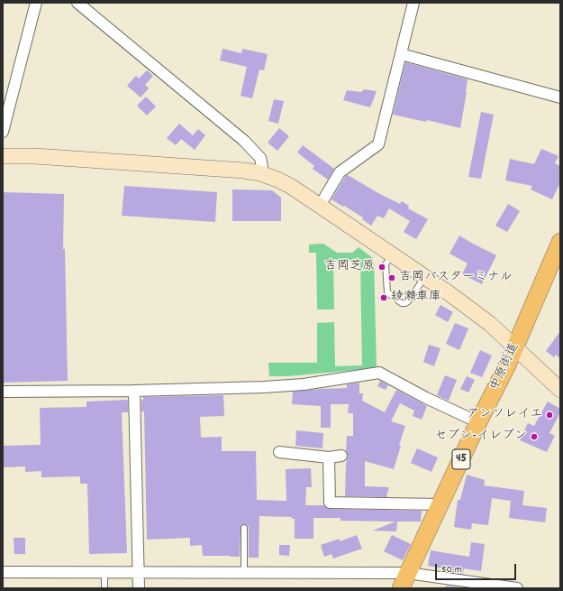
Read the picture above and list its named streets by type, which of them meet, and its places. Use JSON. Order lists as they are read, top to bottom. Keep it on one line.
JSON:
{"streets":{"main road":["中原街道","45"]},"places":["吉岡芝原","吉岡バスターミナル","綾瀬車庫","アンソレイエ","セブン-イレブン"],"scale_bar":"50 m"}
